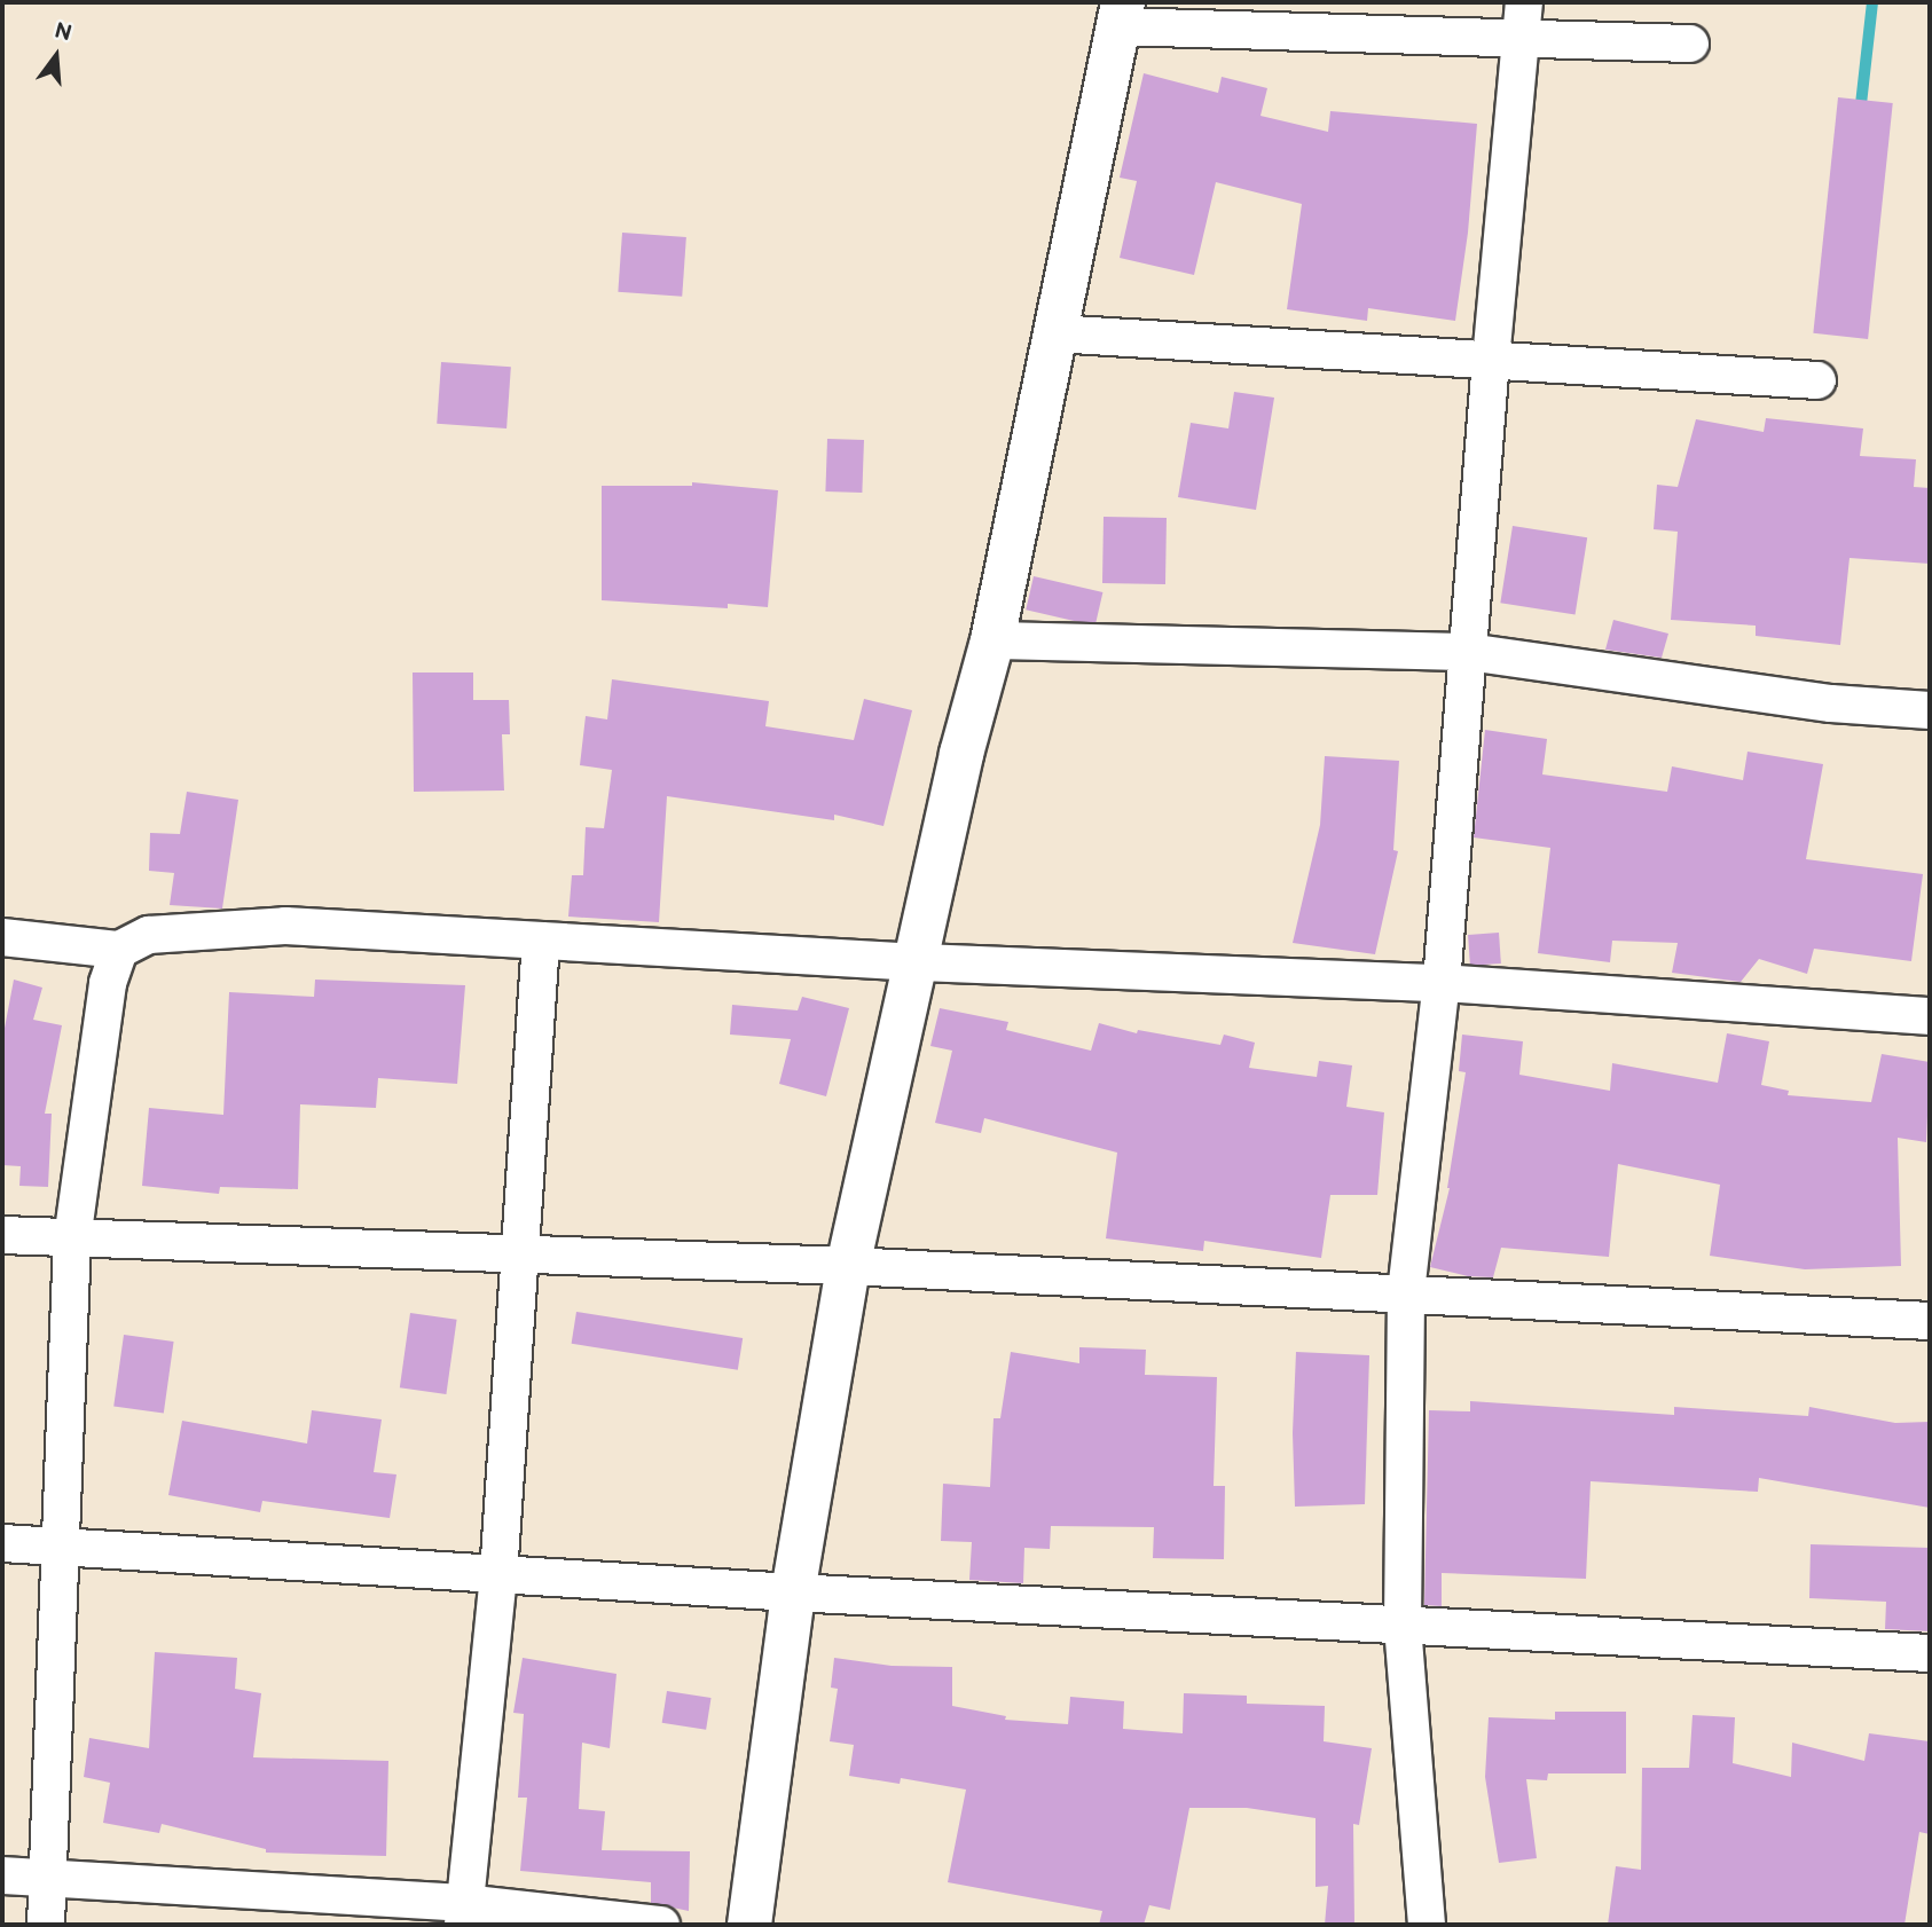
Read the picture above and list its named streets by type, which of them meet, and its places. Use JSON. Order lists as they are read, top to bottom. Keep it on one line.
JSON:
{"north":"top"}
